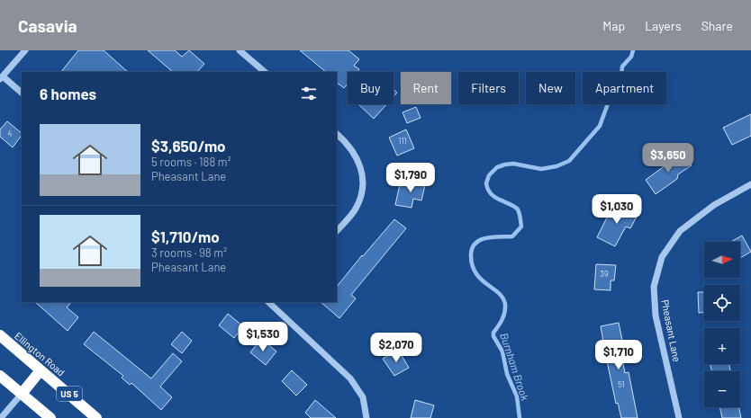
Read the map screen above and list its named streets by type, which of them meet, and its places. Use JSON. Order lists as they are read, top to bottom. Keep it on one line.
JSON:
{"streets":{"highway":["Ellington Road","US 5"],"street":["Pheasant Lane"]},"water":["Burnham Brook"],"house_numbers":["4","111","39","51"],"north":"right","page":{"header":"Casavia","nav":["Map","Layers","Share"],"chip":["Buy","Rent","Filters","New","Apartment"],"heading":"6 homes","list":[{"name":"$3,650/mo","note":"5 rooms · 188 m² · Pheasant Lane"},{"name":"$1,710/mo","note":"3 rooms · 98 m² · Pheasant Lane"}],"price":["$3,650","$1,790","$1,030","$1,530","$2,070","$1,710"],"map_buttons":["+","−"]}}
